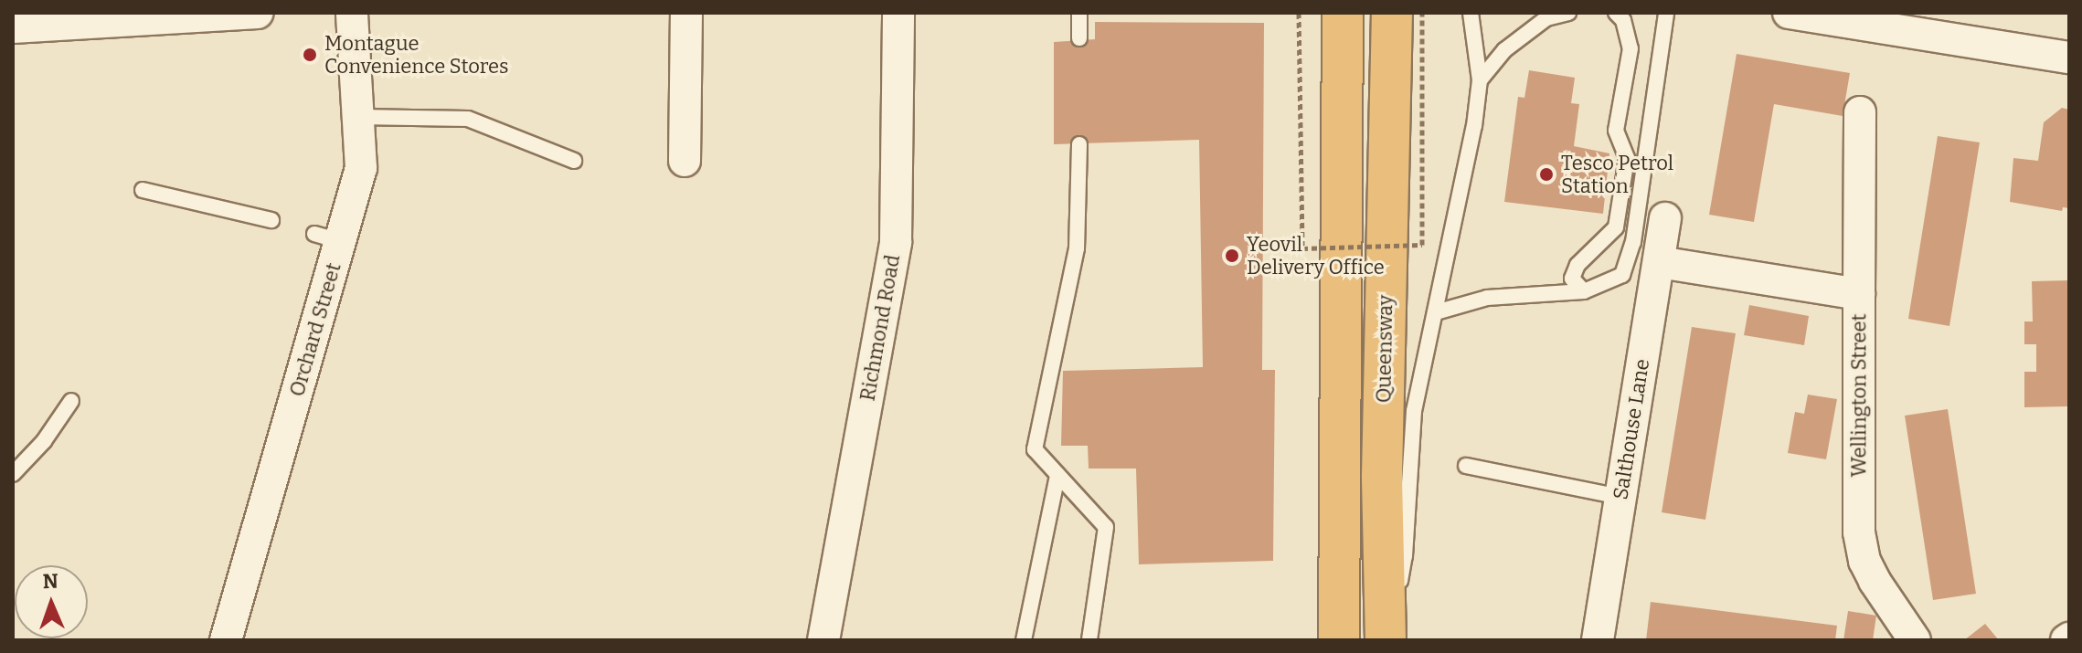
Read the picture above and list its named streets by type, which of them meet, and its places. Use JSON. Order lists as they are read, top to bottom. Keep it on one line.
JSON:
{"streets":{"highway":["Queensway"],"street":["Richmond Road","Orchard Street","Wellington Street","Salthouse Lane"]},"crossings":[["Wellington Street","Salthouse Lane"]],"places":["Montague Convenience Stores","Tesco Petrol Station","Yeovil Delivery Office"],"north":"top"}
